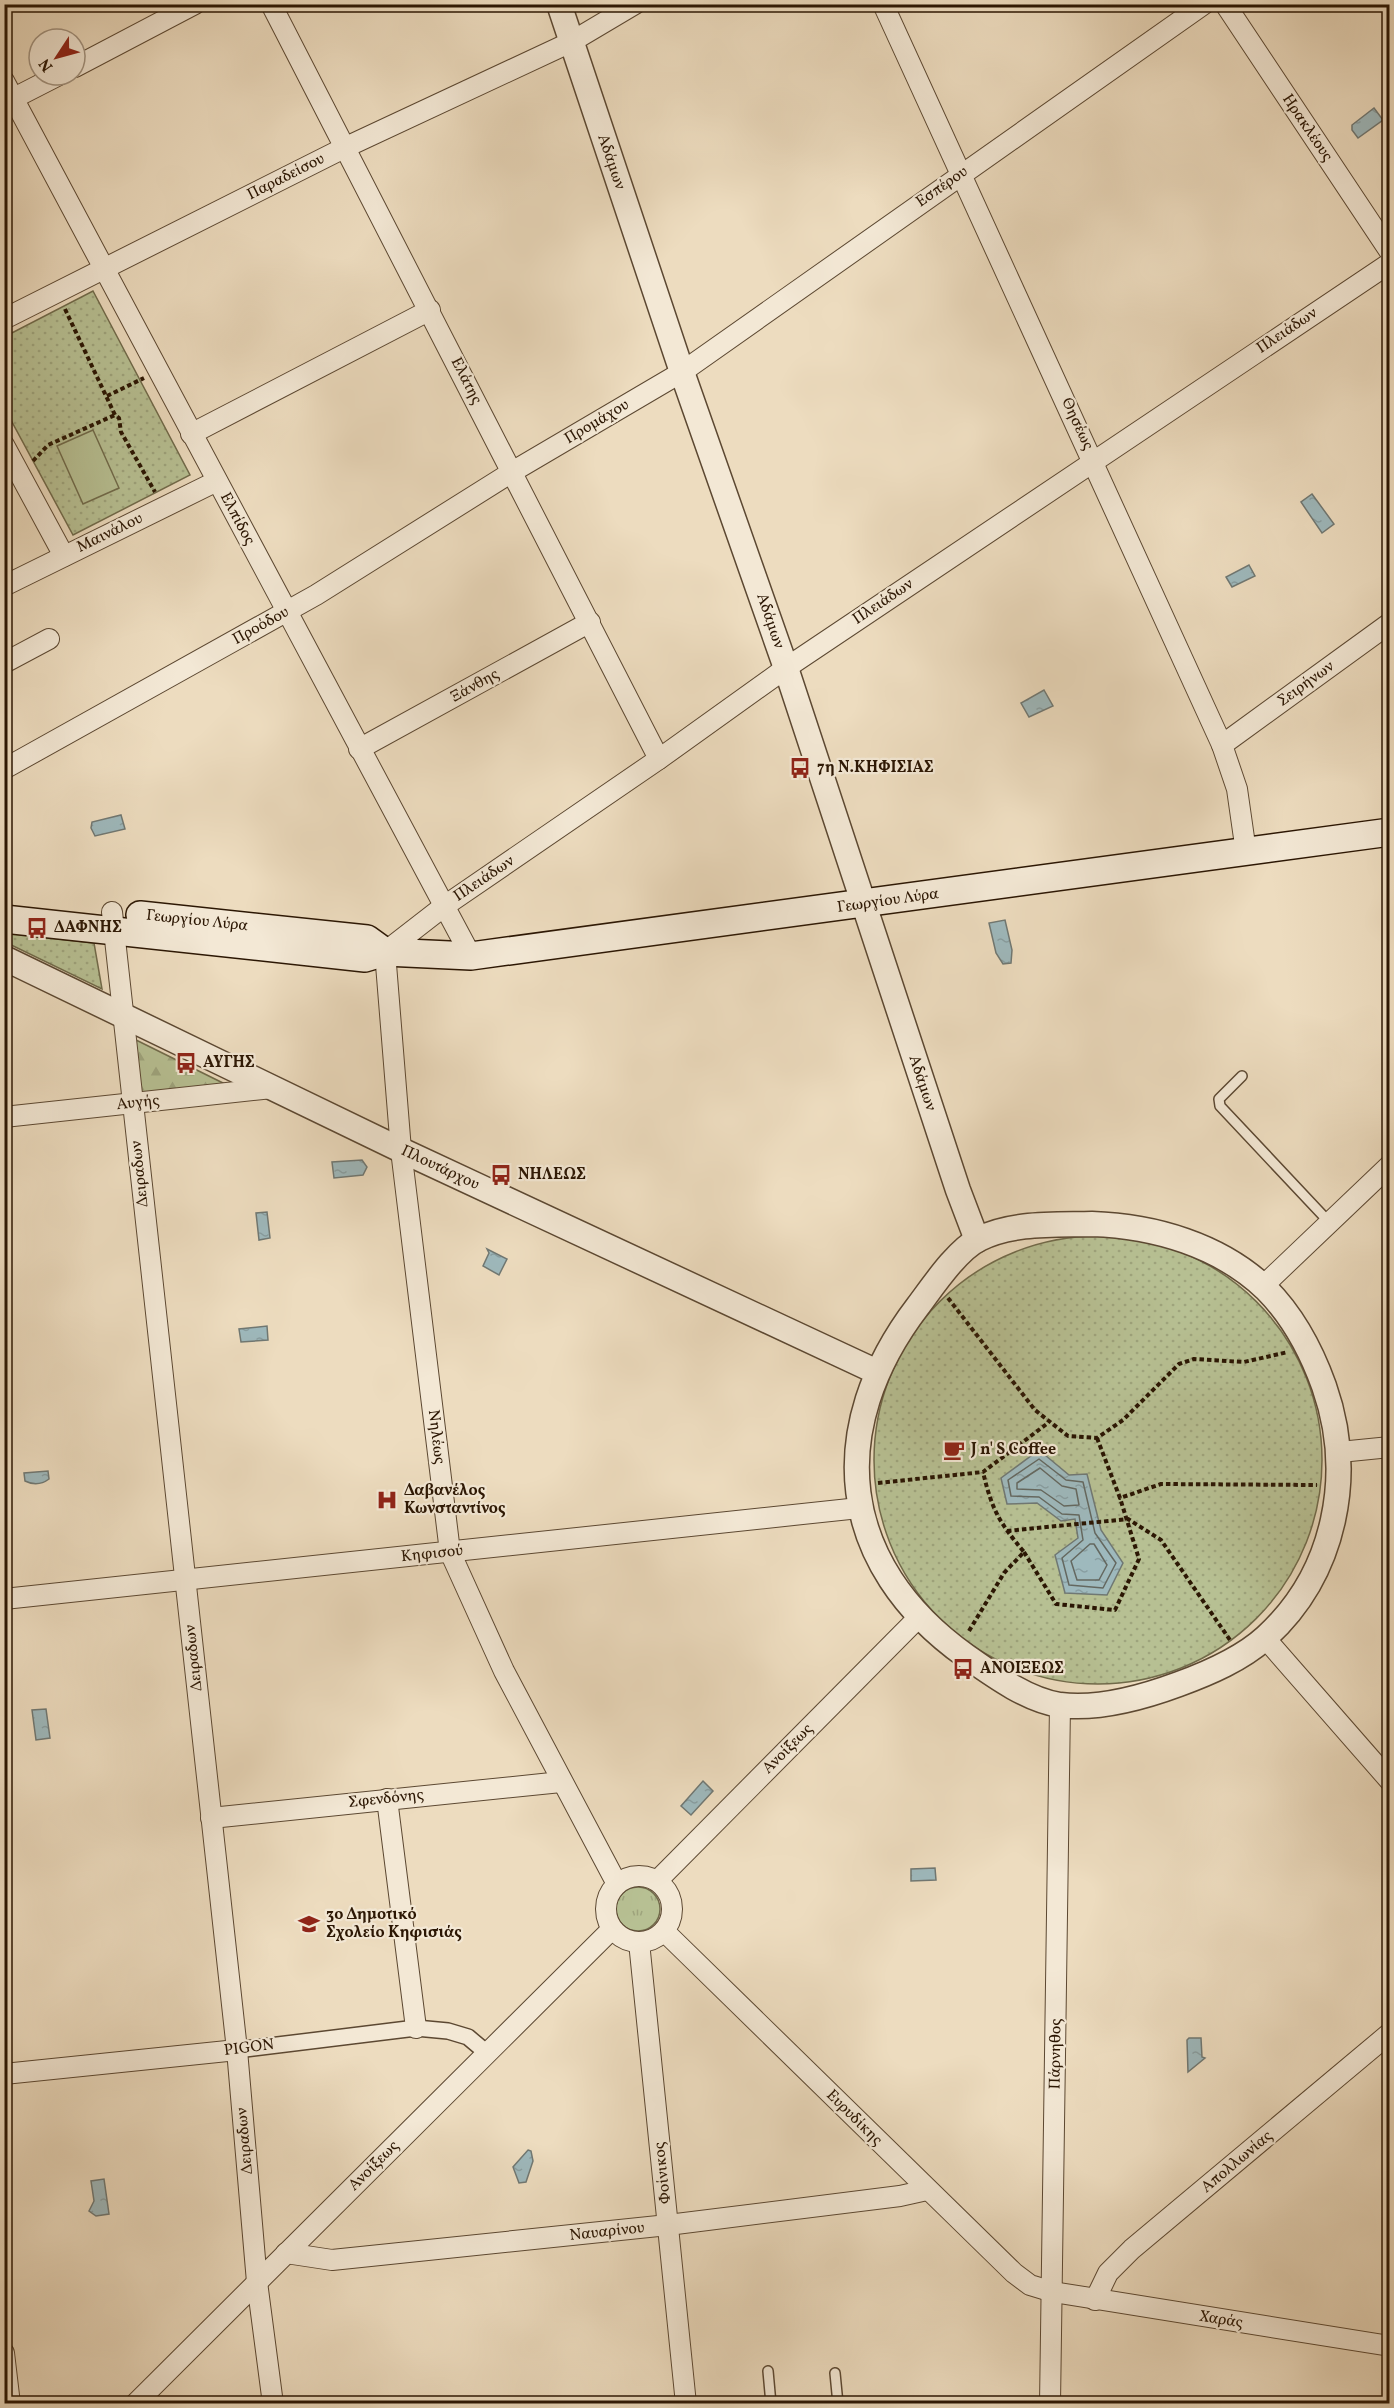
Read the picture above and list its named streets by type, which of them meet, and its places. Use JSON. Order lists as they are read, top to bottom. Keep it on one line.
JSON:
{"streets":{"main road":["Γεωργίου Λύρα"],"street":["Ηρακλέους","Αδάμων","Παραδείσου","Εσπέρου","Πλειάδων","Ελάτης","Προμάχου","Θησέως","Ελπίδος","Μαινάλου","Προόδου","Σειρήνων","Ξάνθης","Αυγής","Πλουτάρχου","Δειραδων","Νηλέως","Κηφισού","Ανοίξεως","Σφενδόνης","PIGON","Πάρνηθος","Ευρυδίκης","Απολλωνίας","Φοίνικος","Ναυαρίνου","Χαράς"]},"crossings":[["Αδάμων","Παραδείσου"],["Αδάμων","Εσπέρου"],["Αδάμων","Πλειάδων"],["Αδάμων","Προμάχου"],["Αδάμων","Γεωργίου Λύρα"],["Παραδείσου","Ελάτης"],["Παραδείσου","Ελπίδος"],["Εσπέρου","Προμάχου"],["Εσπέρου","Θησέως"],["Πλειάδων","Ελάτης"],["Πλειάδων","Θησέως"],["Πλειάδων","Ελπίδος"],["Πλειάδων","Γεωργίου Λύρα"],["Πλειάδων","Νηλέως"],["Ελάτης","Προμάχου"],["Ελάτης","Προόδου"],["Ελάτης","Ξάνθης"],["Προμάχου","Προόδου"],["Θησέως","Σειρήνων"],["Θησέως","Γεωργίου Λύρα"],["Ελπίδος","Μαινάλου"],["Ελπίδος","Προόδου"],["Ελπίδος","Ξάνθης"],["Ελπίδος","Γεωργίου Λύρα"],["Γεωργίου Λύρα","Δειραδων"],["Γεωργίου Λύρα","Νηλέως"],["Αυγής","Πλουτάρχου"],["Αυγής","Δειραδων"],["Πλουτάρχου","Δειραδων"],["Πλουτάρχου","Νηλέως"],["Δειραδων","Κηφισού"],["Δειραδων","Ανοίξεως"],["Δειραδων","Σφενδόνης"],["Δειραδων","PIGON"],["Νηλέως","Κηφισού"],["Νηλέως","Ανοίξεως"],["Νηλέως","Σφενδόνης"],["Νηλέως","Ευρυδίκης"],["Νηλέως","Φοίνικος"],["Ανοίξεως","PIGON"],["Ανοίξεως","Ευρυδίκης"],["Ανοίξεως","Φοίνικος"],["Ανοίξεως","Ναυαρίνου"],["Πάρνηθος","Ευρυδίκης"],["Πάρνηθος","Χαράς"],["Ευρυδίκης","Φοίνικος"],["Ευρυδίκης","Ναυαρίνου"],["Ευρυδίκης","Χαράς"],["Απολλωνίας","Χαράς"],["Φοίνικος","Ναυαρίνου"]],"places":{"bus stop":["7η Ν.ΚΗΦΙΣΙΑΣ","ΔΑΦΝΗΣ","ΑΥΓΗΣ","ΝΗΛΕΩΣ","ΑΝΟΙΞΕΩΣ"],"cafe":["J n' S Coffee"],"hospital":["Δαβανέλος Κωνσταντίνος"],"school or university":["3ο Δημοτικό Σχολείο Κηφισιάς"]},"north":"bottom left"}
